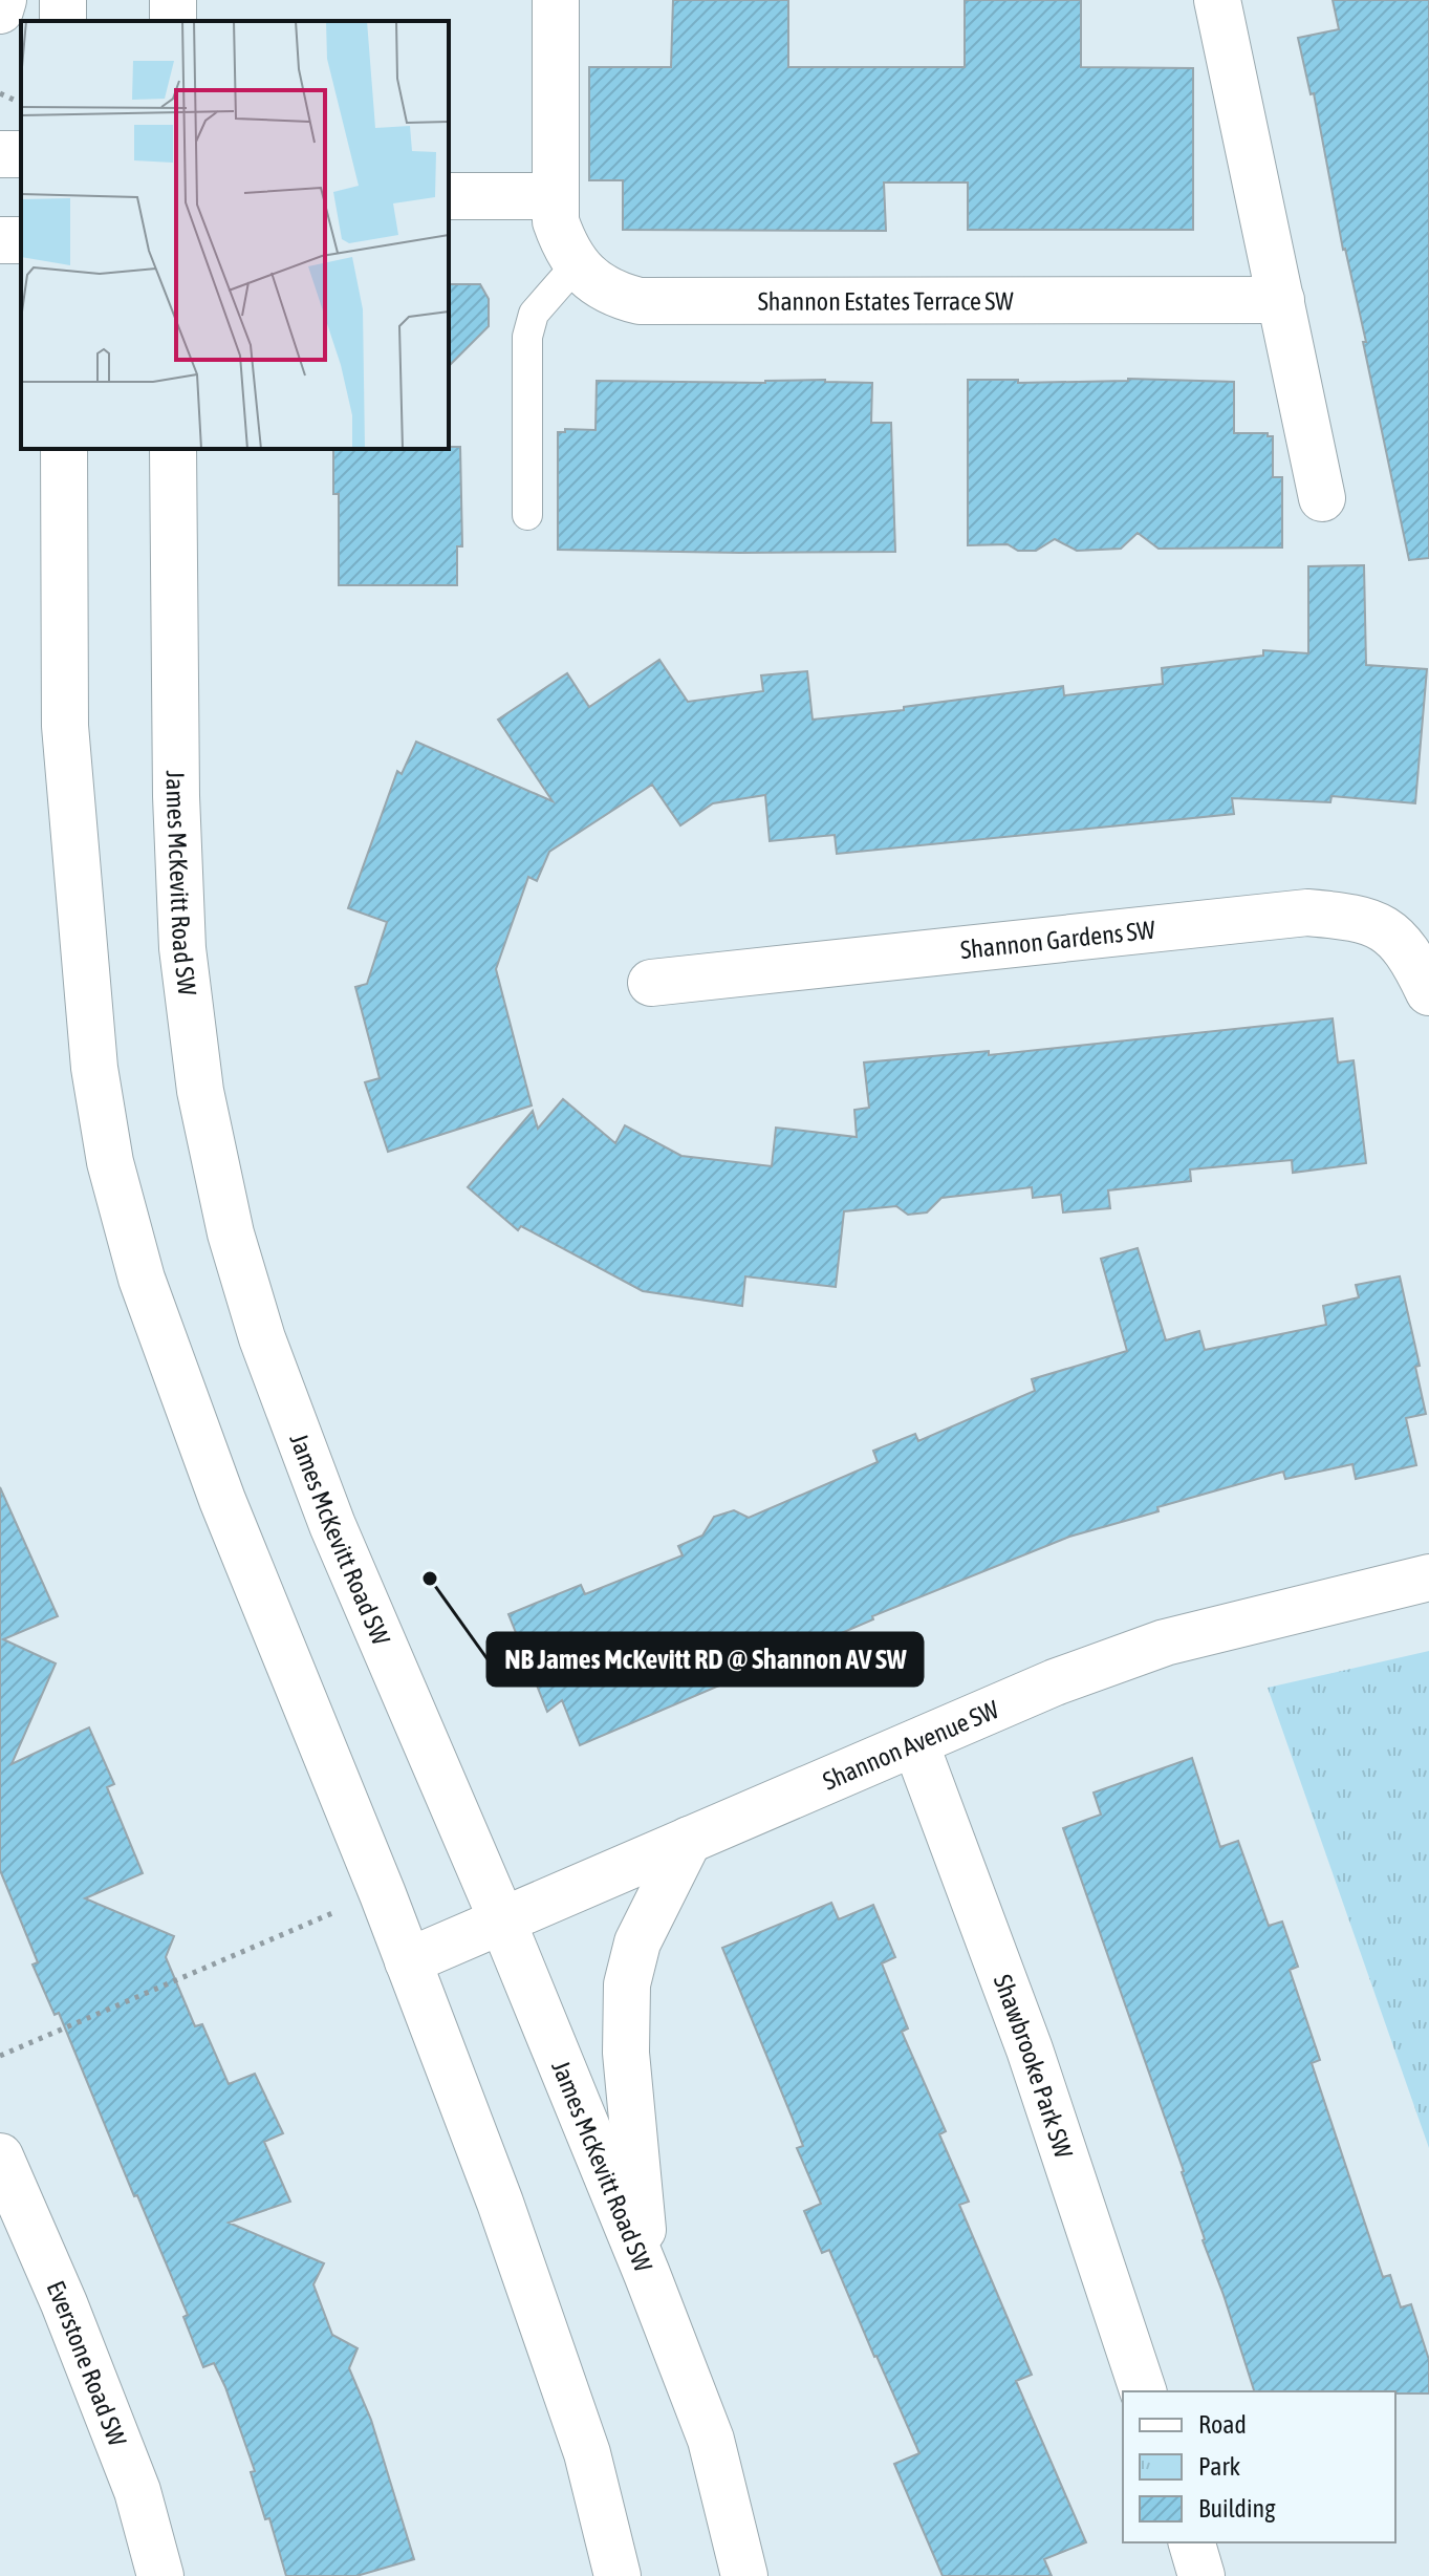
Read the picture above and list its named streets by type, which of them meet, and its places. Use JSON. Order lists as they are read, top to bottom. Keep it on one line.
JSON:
{"streets":{"main road":["Shannon Estates Terrace SW","James McKevitt Road SW","Shannon Gardens SW","Shannon Avenue SW","Shawbrooke Park SW","Everstone Road SW"]},"crossings":[["James McKevitt Road SW","Shannon Avenue SW"],["Shannon Avenue SW","Shawbrooke Park SW"]],"places":["NB James McKevitt RD @ Shannon AV SW"],"legend":["Road","Park","Building"]}
